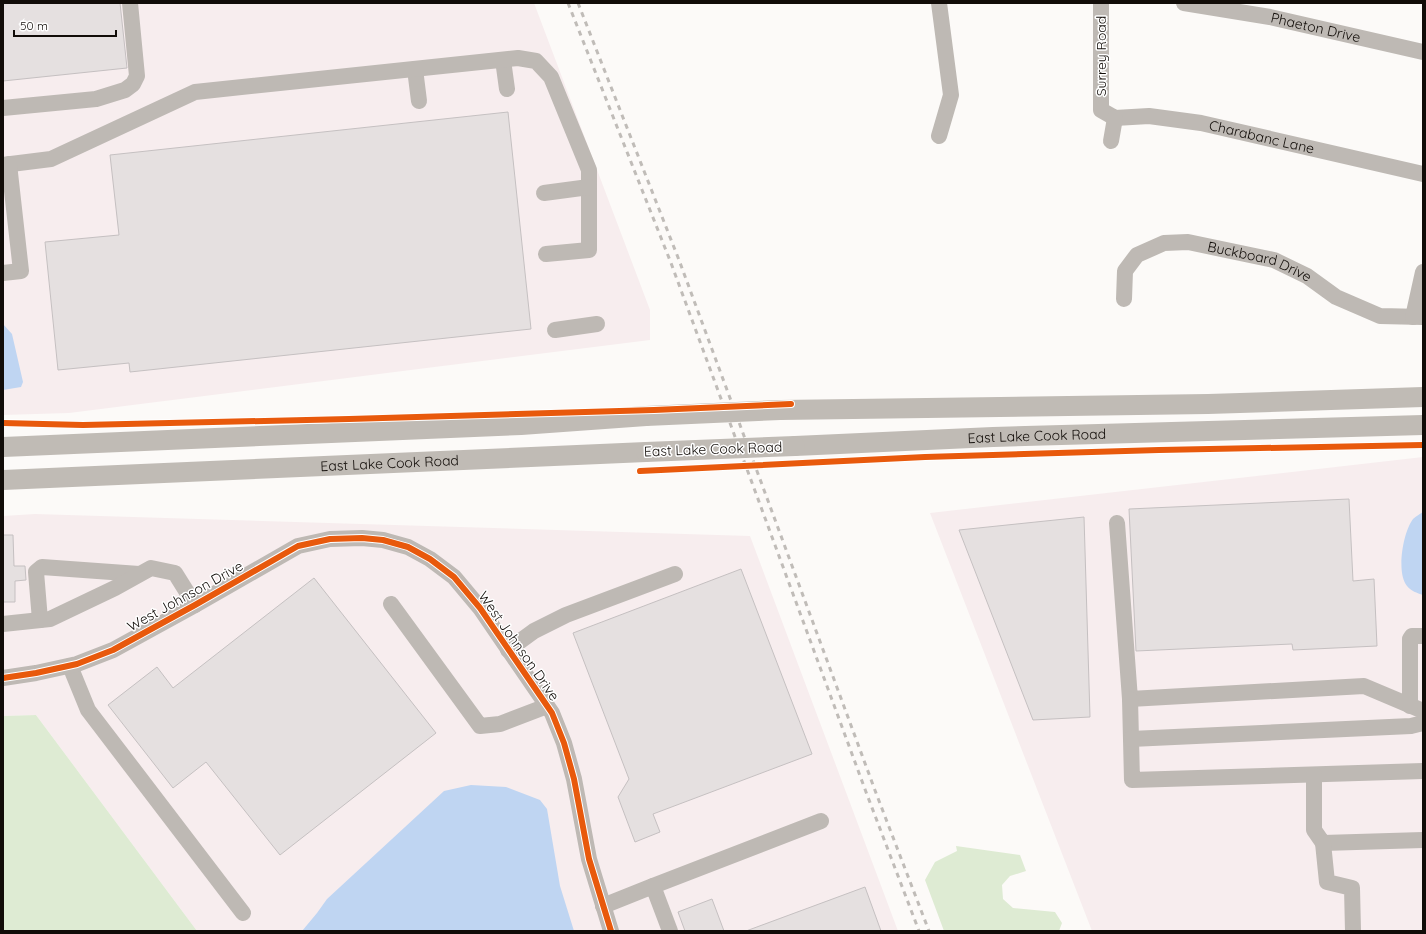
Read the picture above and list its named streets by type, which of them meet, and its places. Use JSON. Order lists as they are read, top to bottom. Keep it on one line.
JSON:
{"streets":{"main road":["East Lake Cook Road"],"street":["Phaeton Drive","Surrey Road","Charabanc Lane","Buckboard Drive","West Johnson Drive"]},"crossings":[["Surrey Road","Charabanc Lane"]],"scale_bar":"50 m"}
